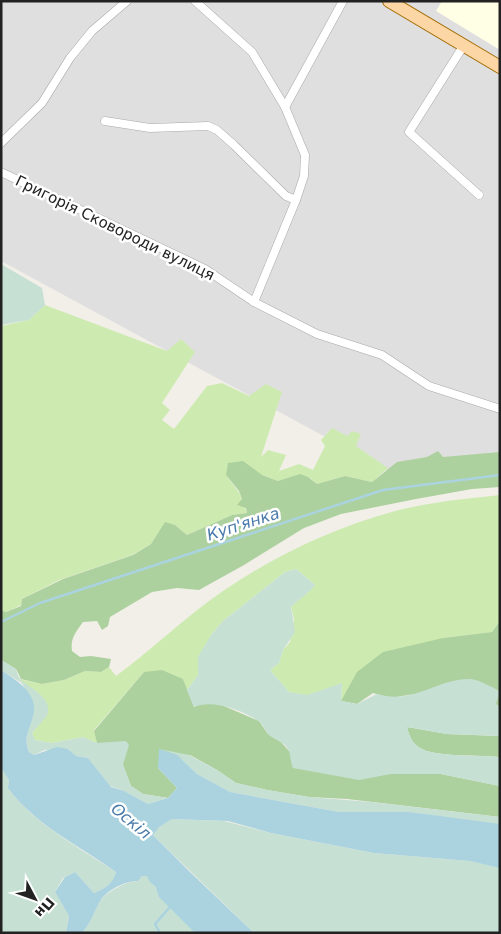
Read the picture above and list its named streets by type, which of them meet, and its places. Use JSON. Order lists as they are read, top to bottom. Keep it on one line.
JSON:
{"streets":{"street":["Григорія Сковороди вулиця"]},"water":["Куп'янка","Оскіл"],"north":"bottom right"}
